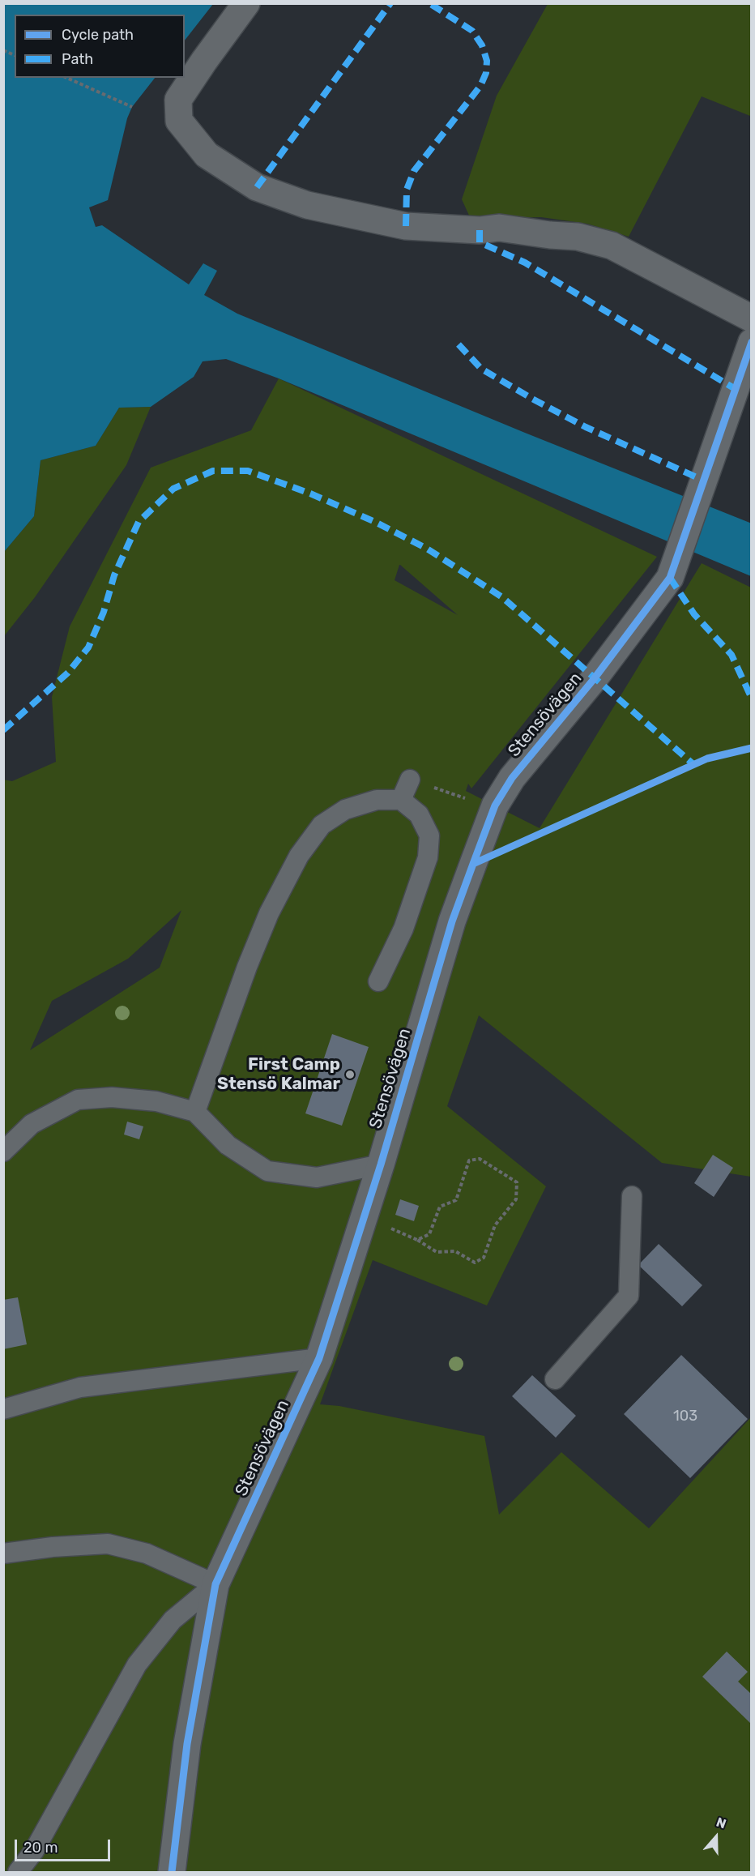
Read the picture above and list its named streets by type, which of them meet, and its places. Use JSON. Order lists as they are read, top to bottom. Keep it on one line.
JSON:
{"streets":{"street":["Stensövägen"]},"places":["First Camp Stensö Kalmar"],"house_numbers":["103"],"legend":["Cycle path","Path"],"scale_bar":"20 m","north":"top"}
